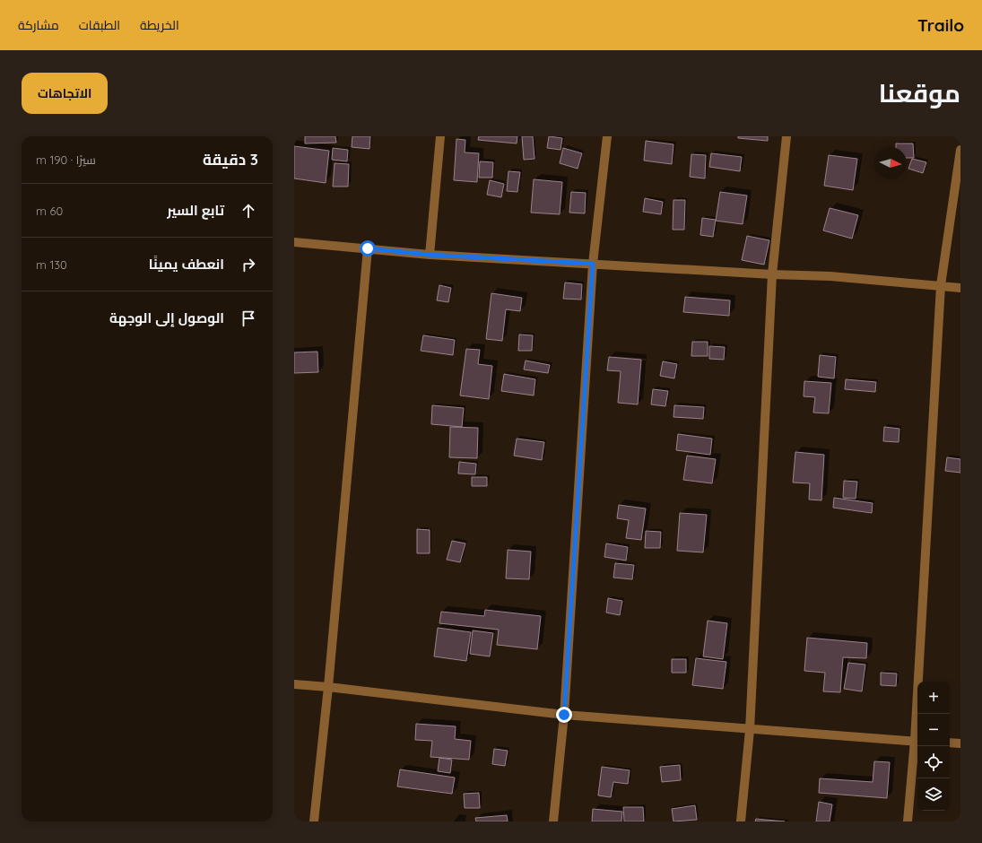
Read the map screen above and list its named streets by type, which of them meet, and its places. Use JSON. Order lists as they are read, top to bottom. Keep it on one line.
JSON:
{"north":"right","page":{"header":"Trailo","nav":["الخريطة","الطبقات","مشاركة"],"title":"موقعنا","buttons":"الاتجاهات","heading":["3 دقيقة","سيرًا · 190 m"],"list":[["تابع السير","60 m"],["انعطف يمينًا","130 m"],"الوصول إلى الوجهة"],"map_buttons":["+","−"]}}
